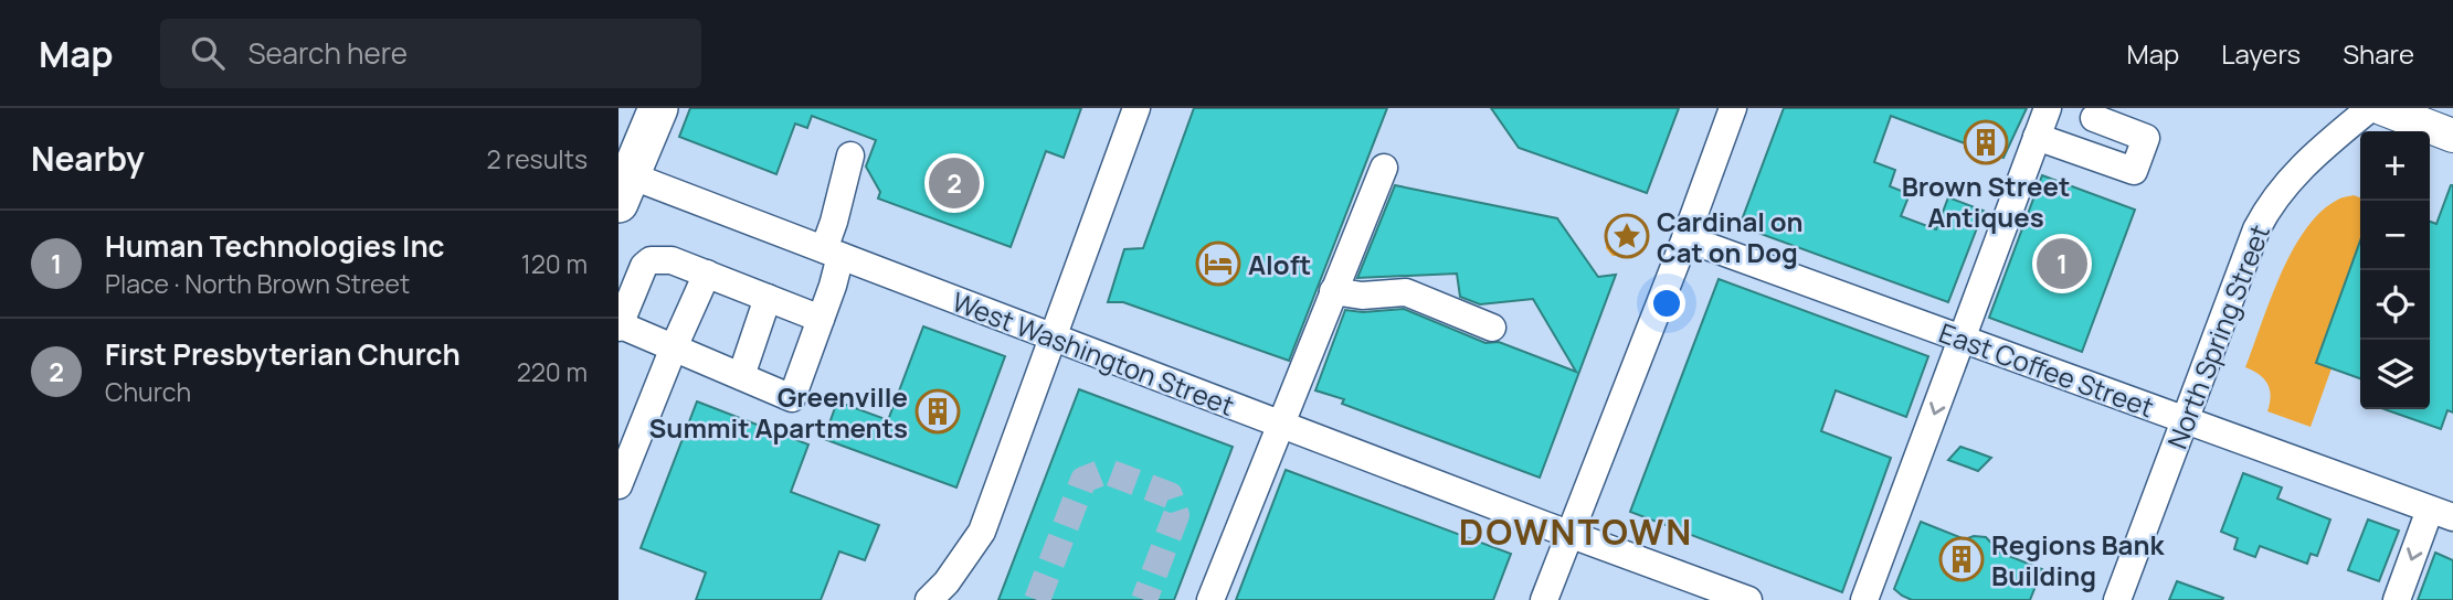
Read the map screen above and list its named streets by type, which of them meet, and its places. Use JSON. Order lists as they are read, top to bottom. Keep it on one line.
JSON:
{"streets":{"street":["North Spring Street","West Washington Street","East Coffee Street"]},"crossings":[["North Spring Street","East Coffee Street"]],"districts":["DOWNTOWN"],"places":{"building":["Brown Street Antiques","Greenville Summit Apartments","Regions Bank Building"],"place":["Cardinal on Cat on Dog"],"hotel":["Aloft"]},"page":{"header":"Map","search":"Search here","nav":["Map","Layers","Share"],"heading":["Nearby","2 results"],"map_buttons":["+","−"],"pins":["2","1"],"list":[{"mark":"1","name":"Human Technologies Inc","note":"Place · North Brown Street","value":"120 m"},{"mark":"2","name":"First Presbyterian Church","note":"Church","value":"220 m"}]}}
